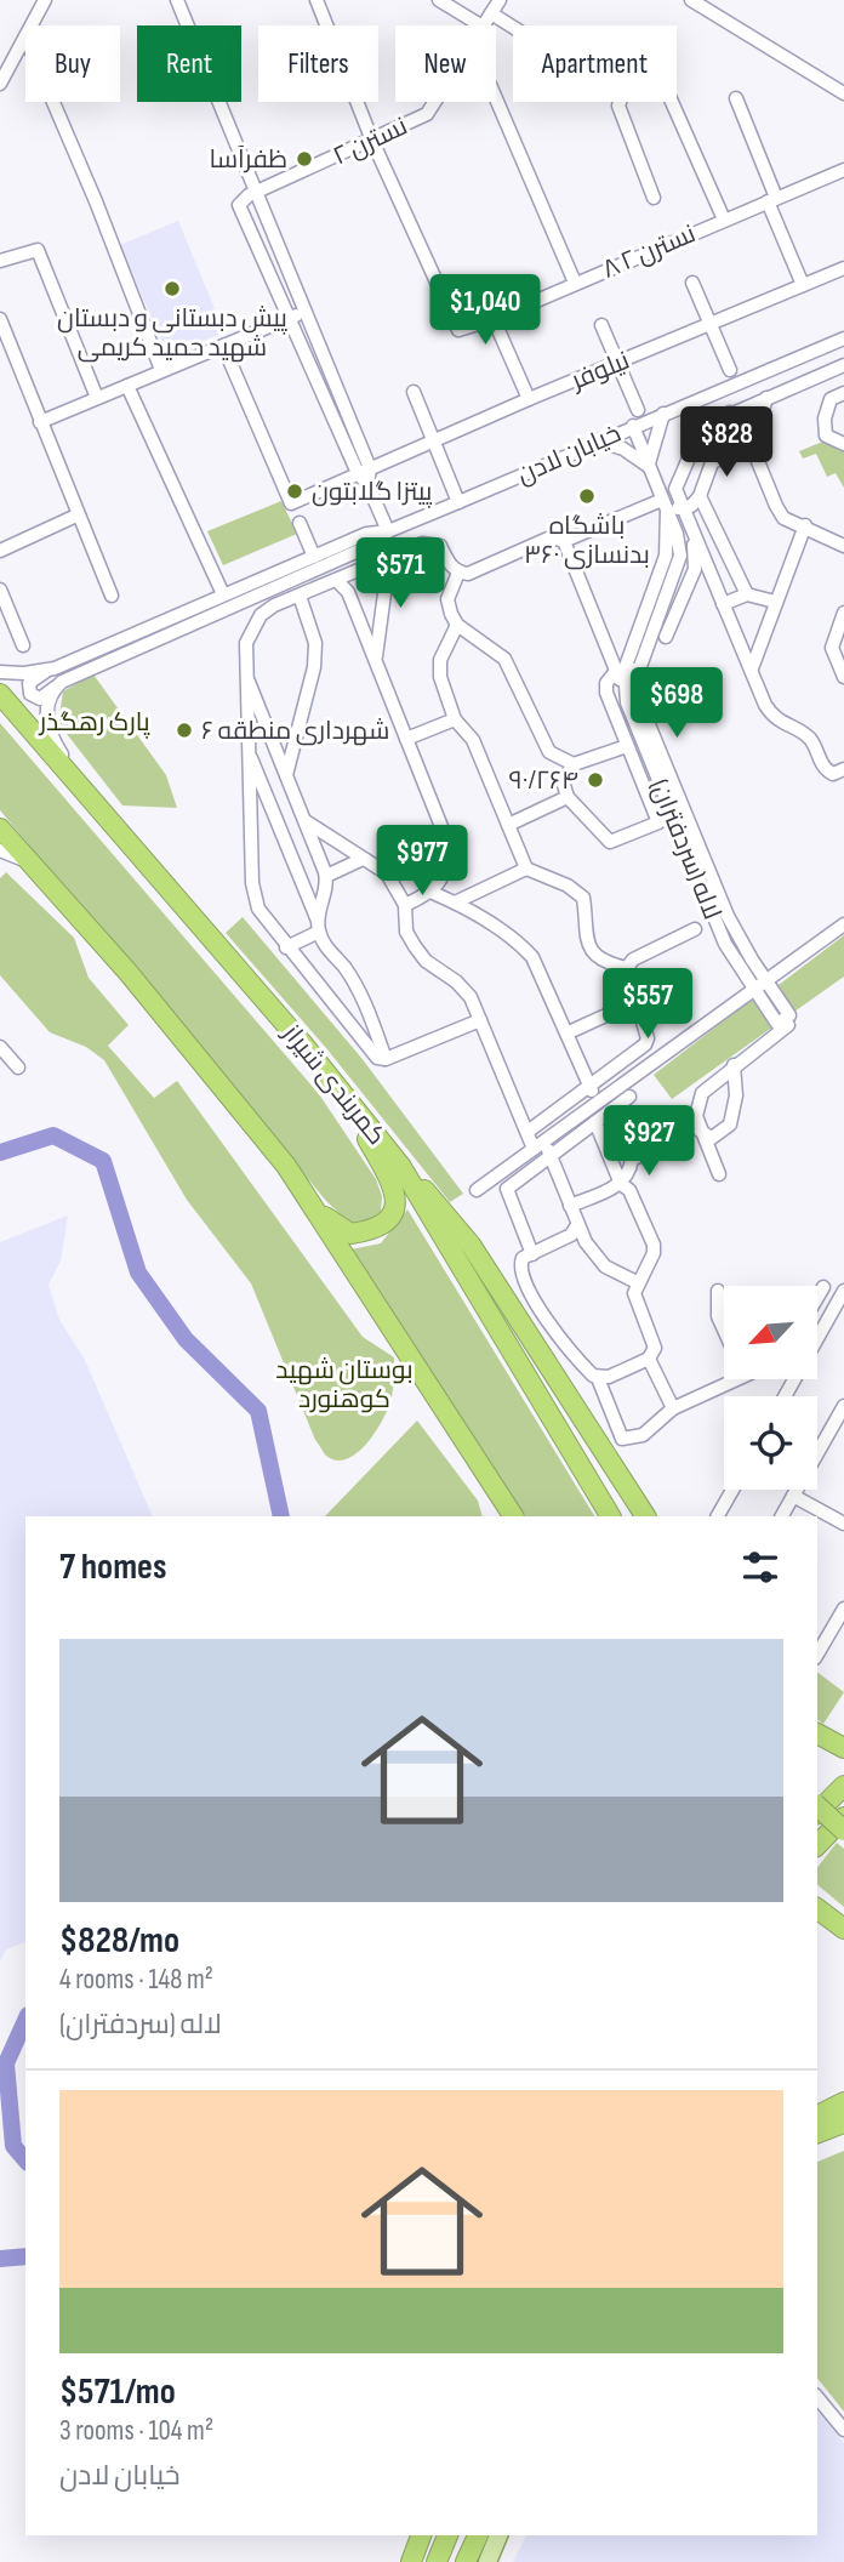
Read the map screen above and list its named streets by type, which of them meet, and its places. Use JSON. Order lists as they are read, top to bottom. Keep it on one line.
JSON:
{"streets":{"highway":["کمربندی شیراز"],"street":["نسترن ۲","۸ نسترن ۲","نیلوفر","خیابان لادن","لاله (سردفتران)"]},"crossings":[["نسترن ۲","۸ نسترن ۲"],["خیابان لادن","لاله (سردفتران)"]],"parks":["پارک رهگذر","بوستان شهید کوهنورد"],"places":["ظفرآسا","پیش دبستانی و دبستان شهید حمید کریمی","پیتزا گلابتون","باشگاه بدنسازی ۳۶۰","شهرداری منطقه ۶","۹۰/۲۶۴"],"north":"bottom left","page":{"chip":["Buy","Rent","Filters","New","Apartment"],"price":["$1,040","$828","$571","$698","$977","$557","$927"],"heading":"7 homes","list":[{"name":"$828/mo","note":"4 rooms · 148 m² · لاله (سردفتران)"},{"name":"$571/mo","note":"3 rooms · 104 m² · خیابان لادن"}]}}
